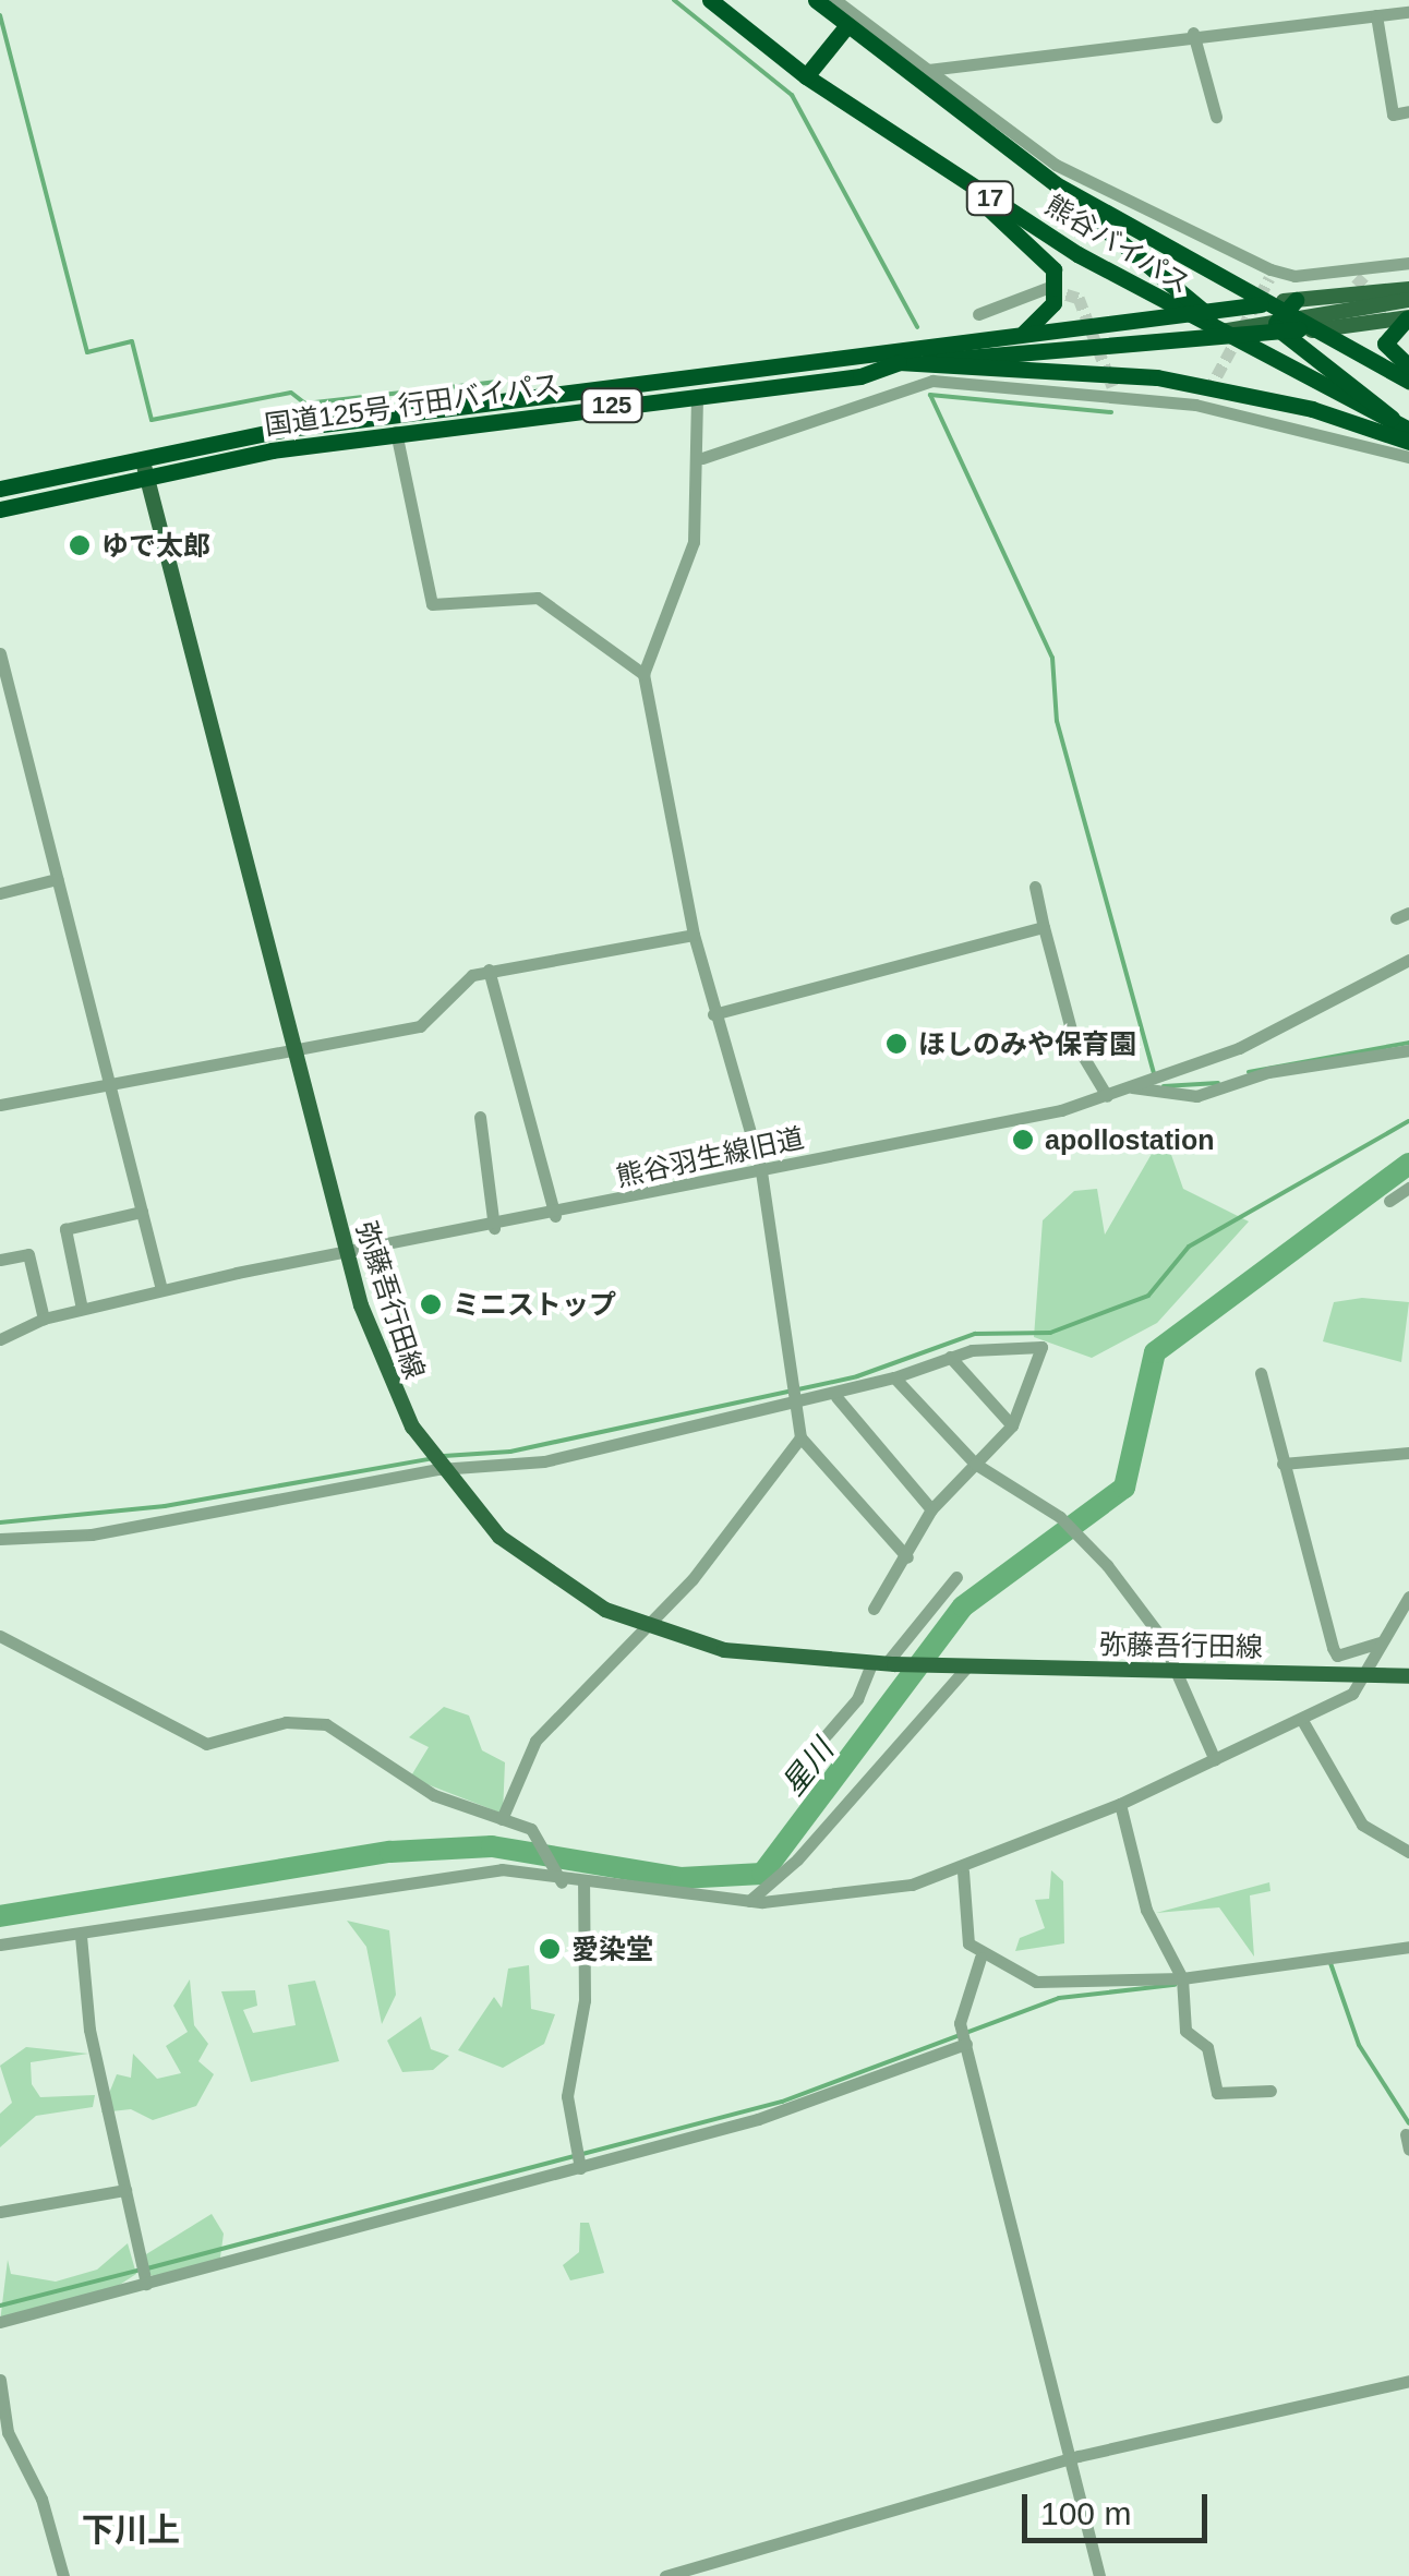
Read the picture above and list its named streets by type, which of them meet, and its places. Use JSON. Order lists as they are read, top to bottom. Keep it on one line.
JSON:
{"streets":{"highway":["17","熊谷バイパス","国道125号 行田バイパス","125"],"main road":["弥藤吾行田線"],"street":["熊谷羽生線旧道"]},"crossings":[["熊谷バイパス","国道125号 行田バイパス"],["国道125号 行田バイパス","弥藤吾行田線"],["熊谷羽生線旧道","弥藤吾行田線"]],"districts":["下川上"],"water":["星川"],"places":["ゆで太郎","ほしのみや保育園","apollostation","ミニストップ","愛染堂"],"scale_bar":"100 m"}
